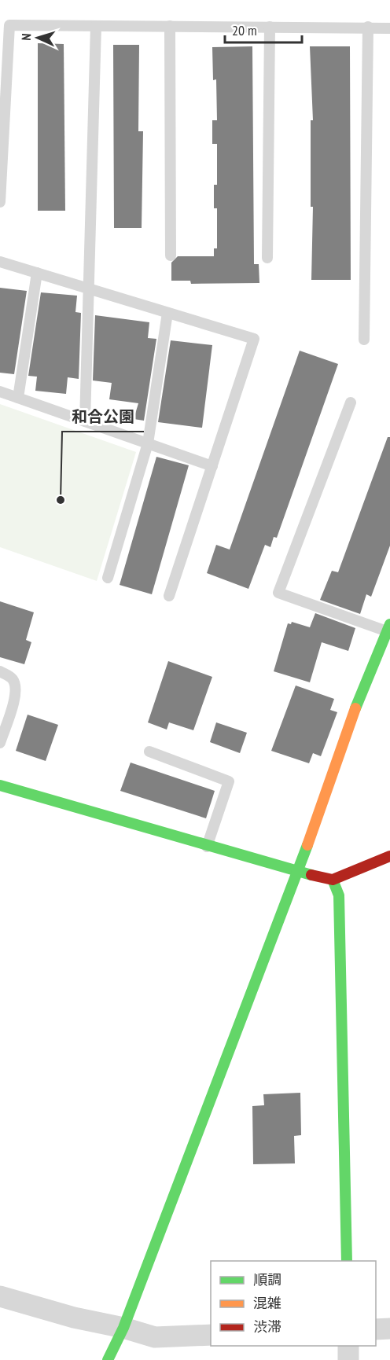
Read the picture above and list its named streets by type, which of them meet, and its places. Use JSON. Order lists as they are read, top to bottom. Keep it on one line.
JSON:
{"places":["和合公園"],"legend":["順調","混雑","渋滞"],"scale_bar":"20 m","north":"left"}
